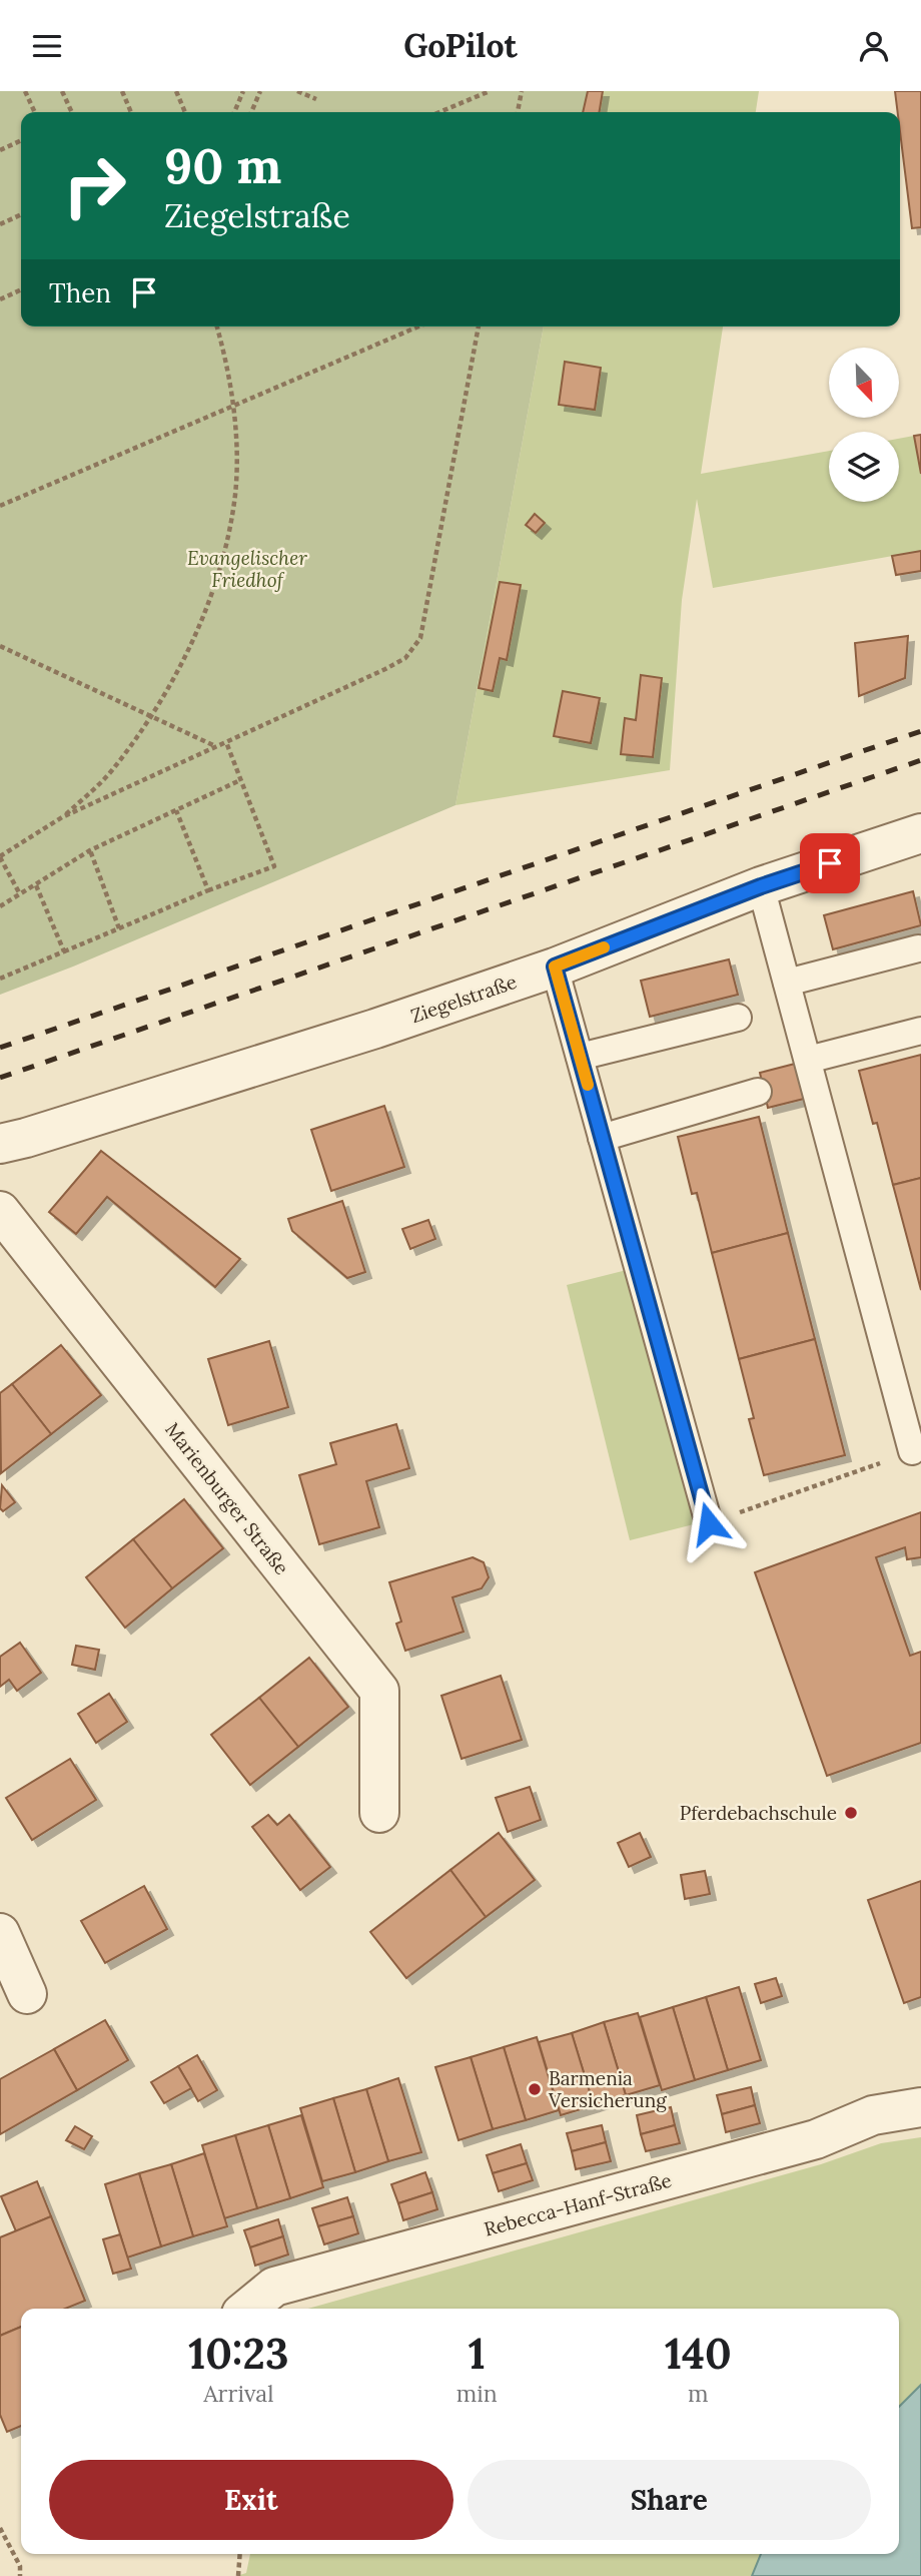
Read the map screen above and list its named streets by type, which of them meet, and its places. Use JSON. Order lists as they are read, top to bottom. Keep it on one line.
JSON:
{"streets":{"street":["Ziegelstraße","Marienburger Straße","Rebecca-Hanf-Straße"]},"parks":["Evangelischer Friedhof"],"places":["Pferdebachschule","Barmenia Versicherung"],"north":"bottom right","page":{"header":"GoPilot","turn":["90 m","Ziegelstraße"],"then":"Then","eta":["10:23","Arrival","1","min","140","m"],"buttons":["Exit","Share"]}}
